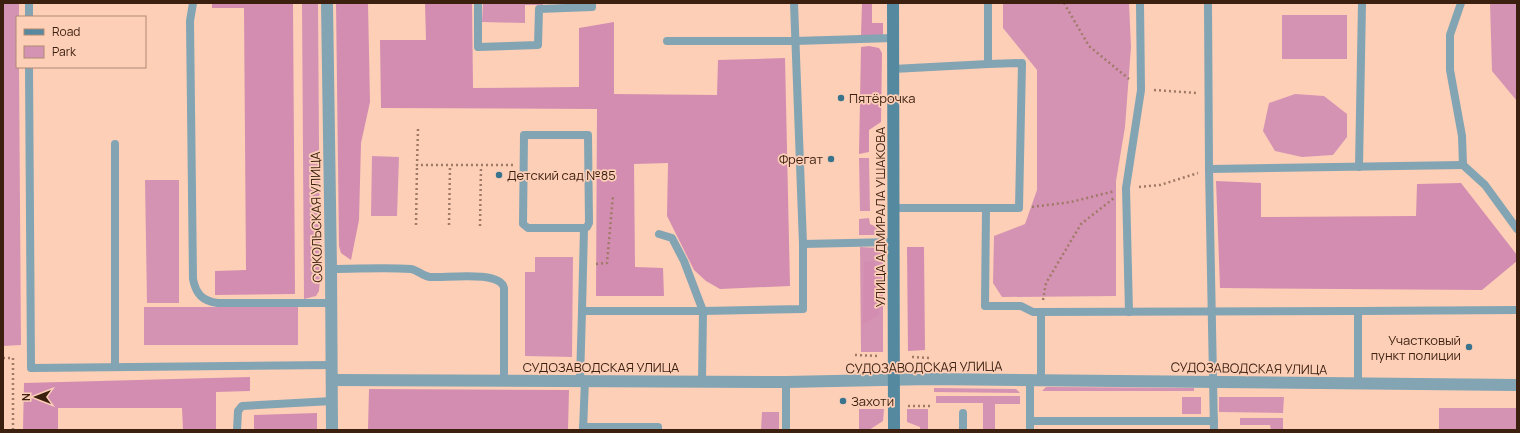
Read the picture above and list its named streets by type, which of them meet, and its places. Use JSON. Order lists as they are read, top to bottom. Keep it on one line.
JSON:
{"streets":{"street":["СОКОЛЬСКАЯ УЛИЦА","УЛИЦА АДМИРАЛА УШАКОВА","СУДОЗАВОДСКАЯ УЛИЦА"]},"crossings":[["СОКОЛЬСКАЯ УЛИЦА","СУДОЗАВОДСКАЯ УЛИЦА"],["УЛИЦА АДМИРАЛА УШАКОВА","СУДОЗАВОДСКАЯ УЛИЦА"]],"places":["Пятёрочка","Фрегат","Детский сад №85","Участковый пункт полиции","Захоти"],"legend":["Road","Park"],"north":"left"}
